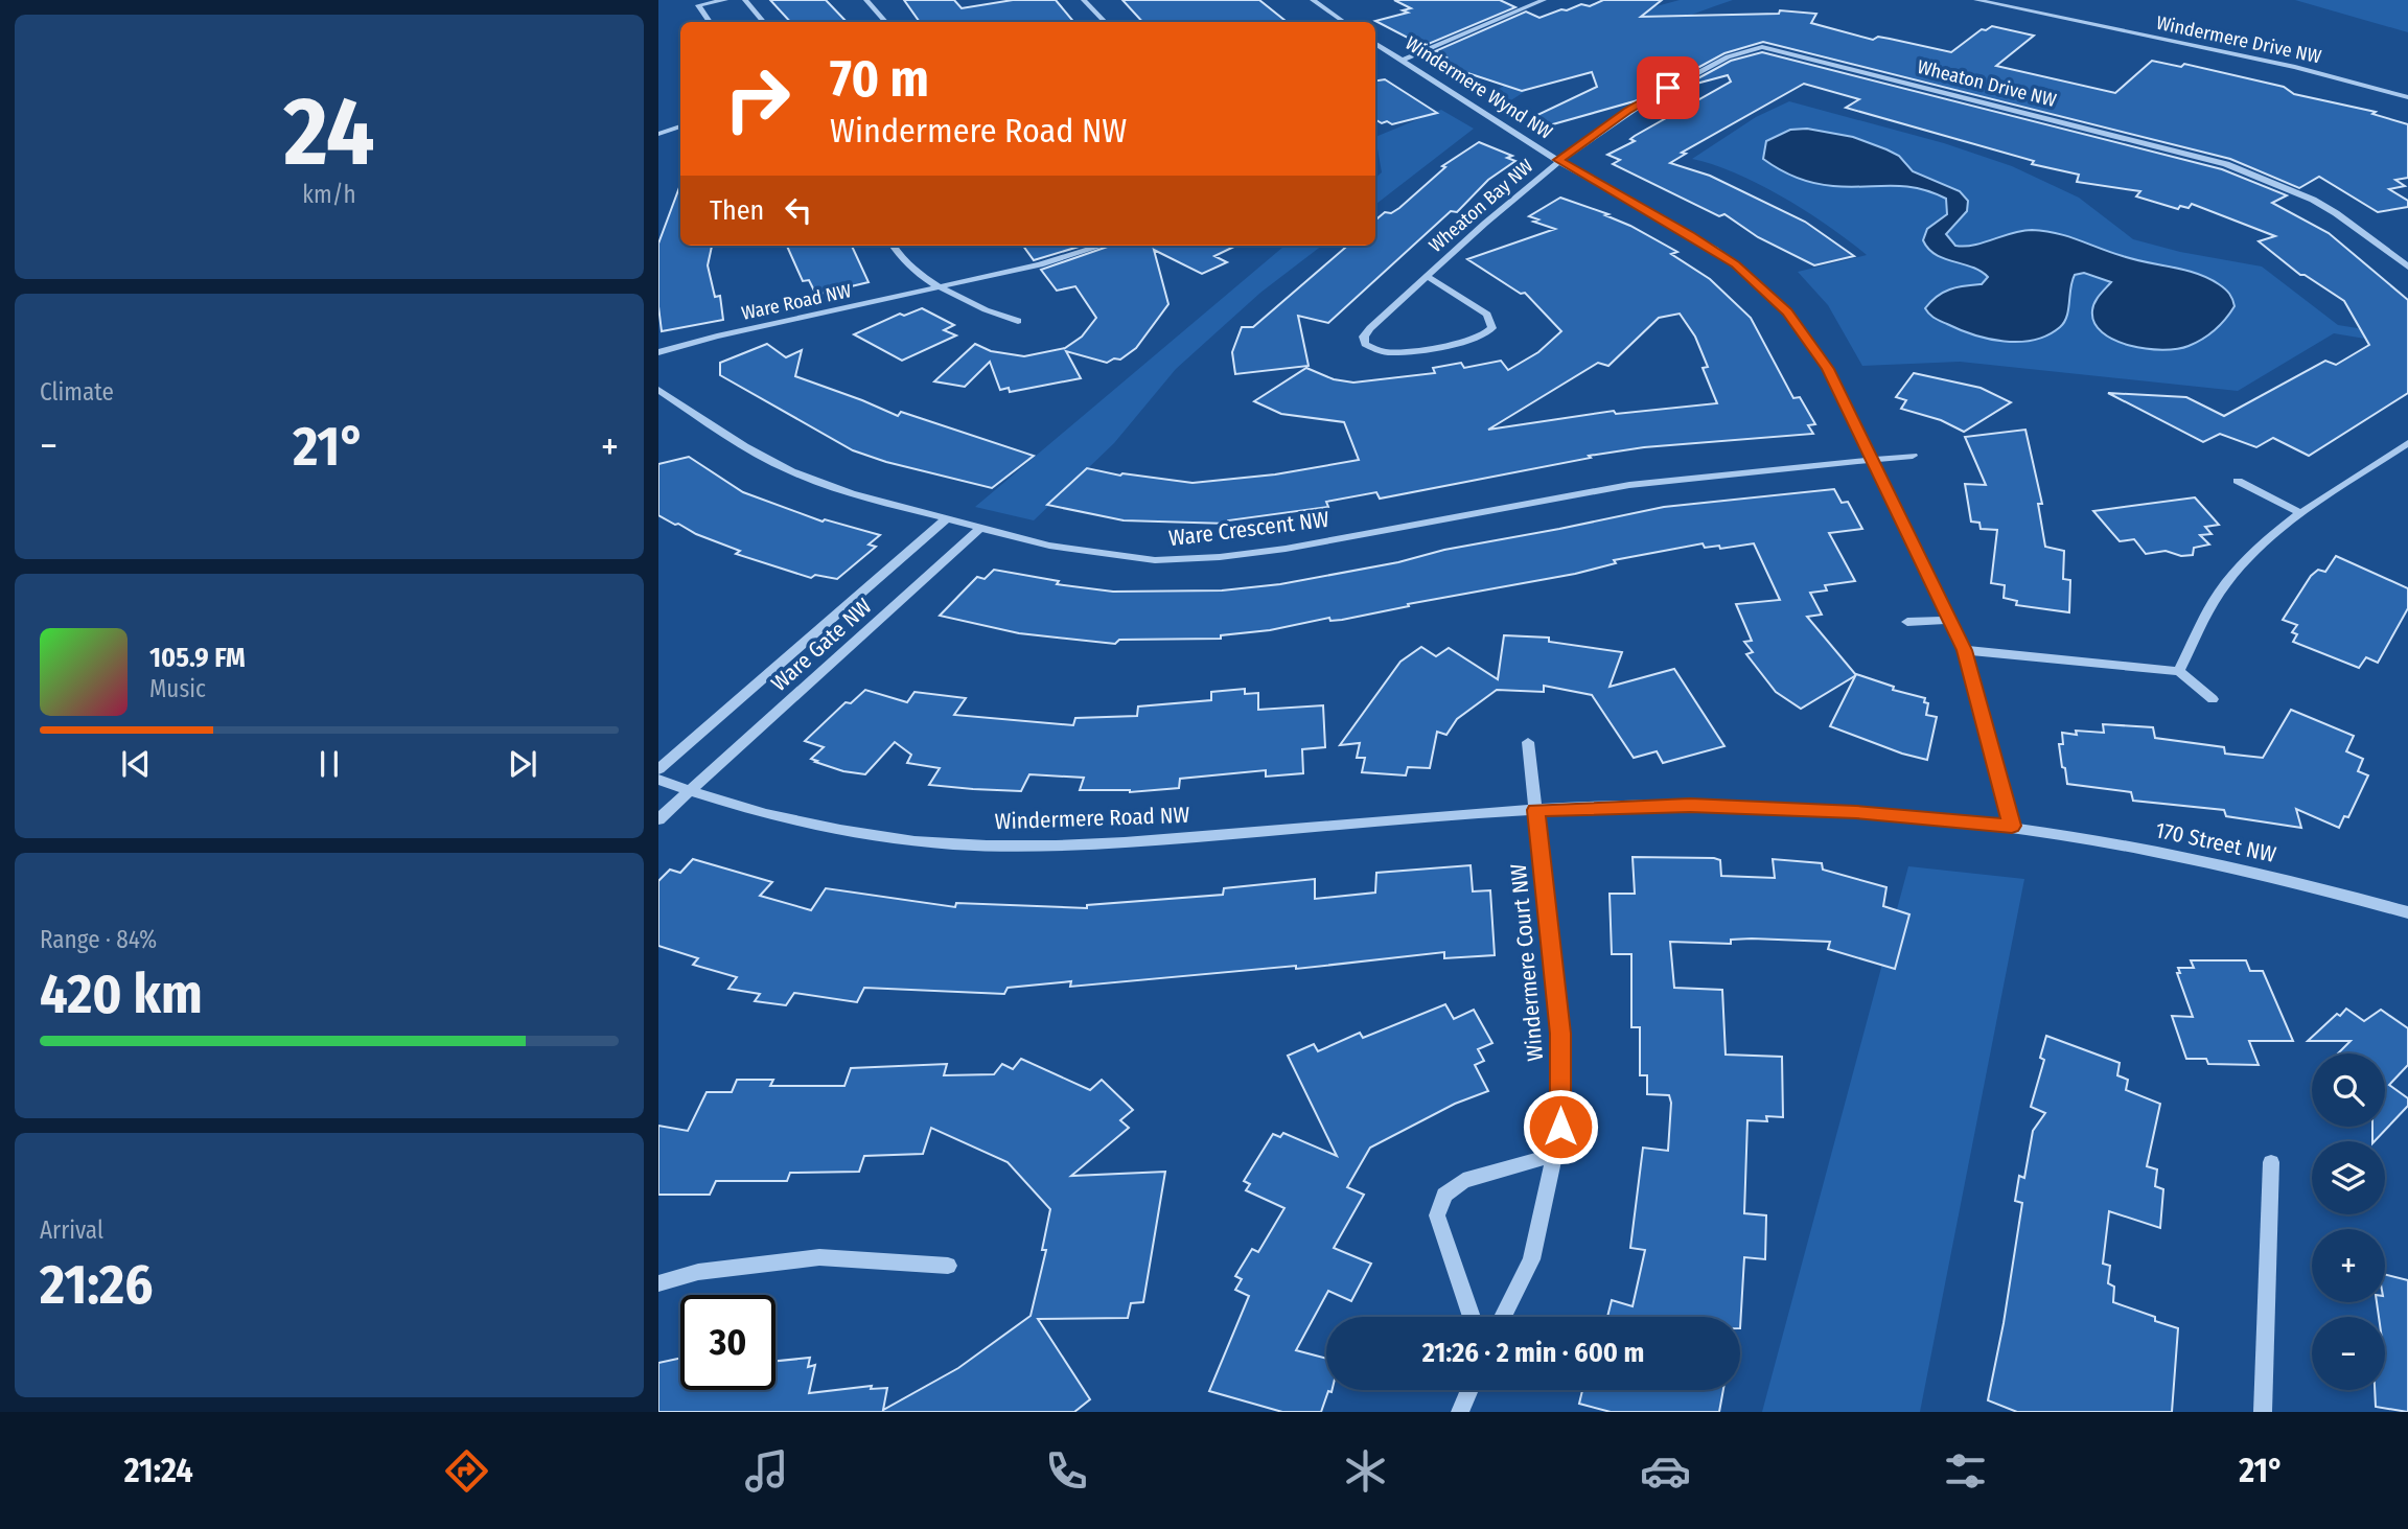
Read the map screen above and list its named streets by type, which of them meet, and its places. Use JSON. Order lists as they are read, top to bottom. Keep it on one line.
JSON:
{"streets":{"street":["Windermere Drive NW","Wheaton Drive NW","Windermere Wynd NW","Wheaton Bay NW","Ware Road NW","Ware Crescent NW","Ware Gate NW","Windermere Road NW","170 Street NW","Windermere Court NW"]},"crossings":[["Wheaton Drive NW","Windermere Wynd NW"],["Wheaton Drive NW","Wheaton Bay NW"],["Windermere Wynd NW","Wheaton Bay NW"],["Windermere Wynd NW","Ware Crescent NW"],["Windermere Wynd NW","Windermere Road NW"],["Windermere Wynd NW","170 Street NW"],["Ware Crescent NW","Ware Gate NW"],["Ware Gate NW","Windermere Road NW"],["Windermere Road NW","170 Street NW"],["Windermere Road NW","Windermere Court NW"]],"page":{"tile":[["24","km/h"],"Climate",["Range · 84%","420 km"],["Arrival","21:26"]],"turn":["70 m","Windermere Road NW"],"then":"Then","heat":["−","21°","+"],"song":["105.9 FM","Music"],"map_buttons":["+","−"],"limit":"30","trip":"21:26 · 2 min · 600 m","tabs":["21:24","21°"]}}
